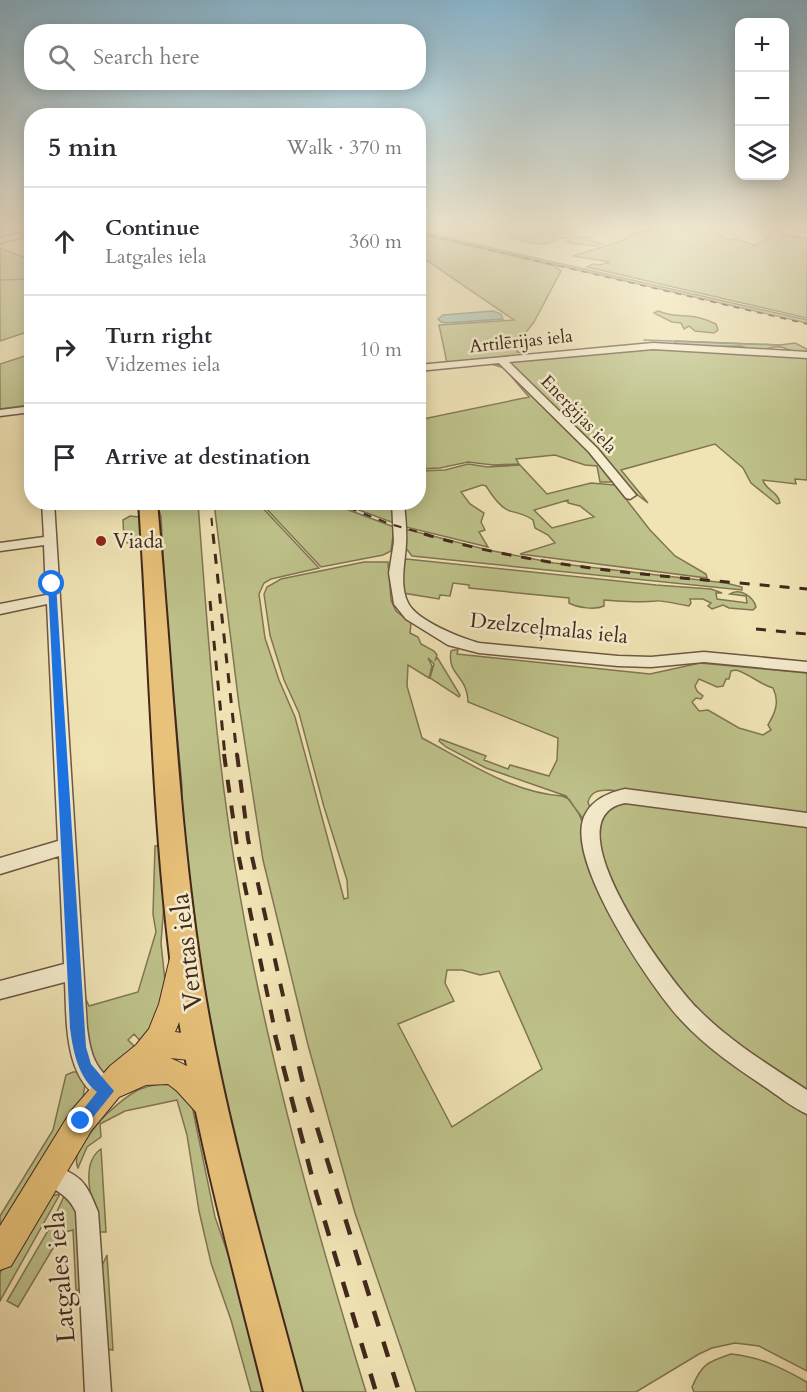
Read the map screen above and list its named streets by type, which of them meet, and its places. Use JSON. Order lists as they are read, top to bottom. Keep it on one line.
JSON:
{"streets":{"highway":["Ventas iela"],"street":["Artilērijas iela","Enerģijas iela","Dzelzceļmalas iela","Latgales iela"]},"crossings":[["Artilērijas iela","Enerģijas iela"]],"places":["Viada"],"page":{"map_buttons":["+","−"],"search":"Search here","heading":["5 min","Walk · 370 m"],"list":[["Continue","Latgales iela","360 m"],["Turn right","Vidzemes iela","10 m"],"Arrive at destination"]}}
